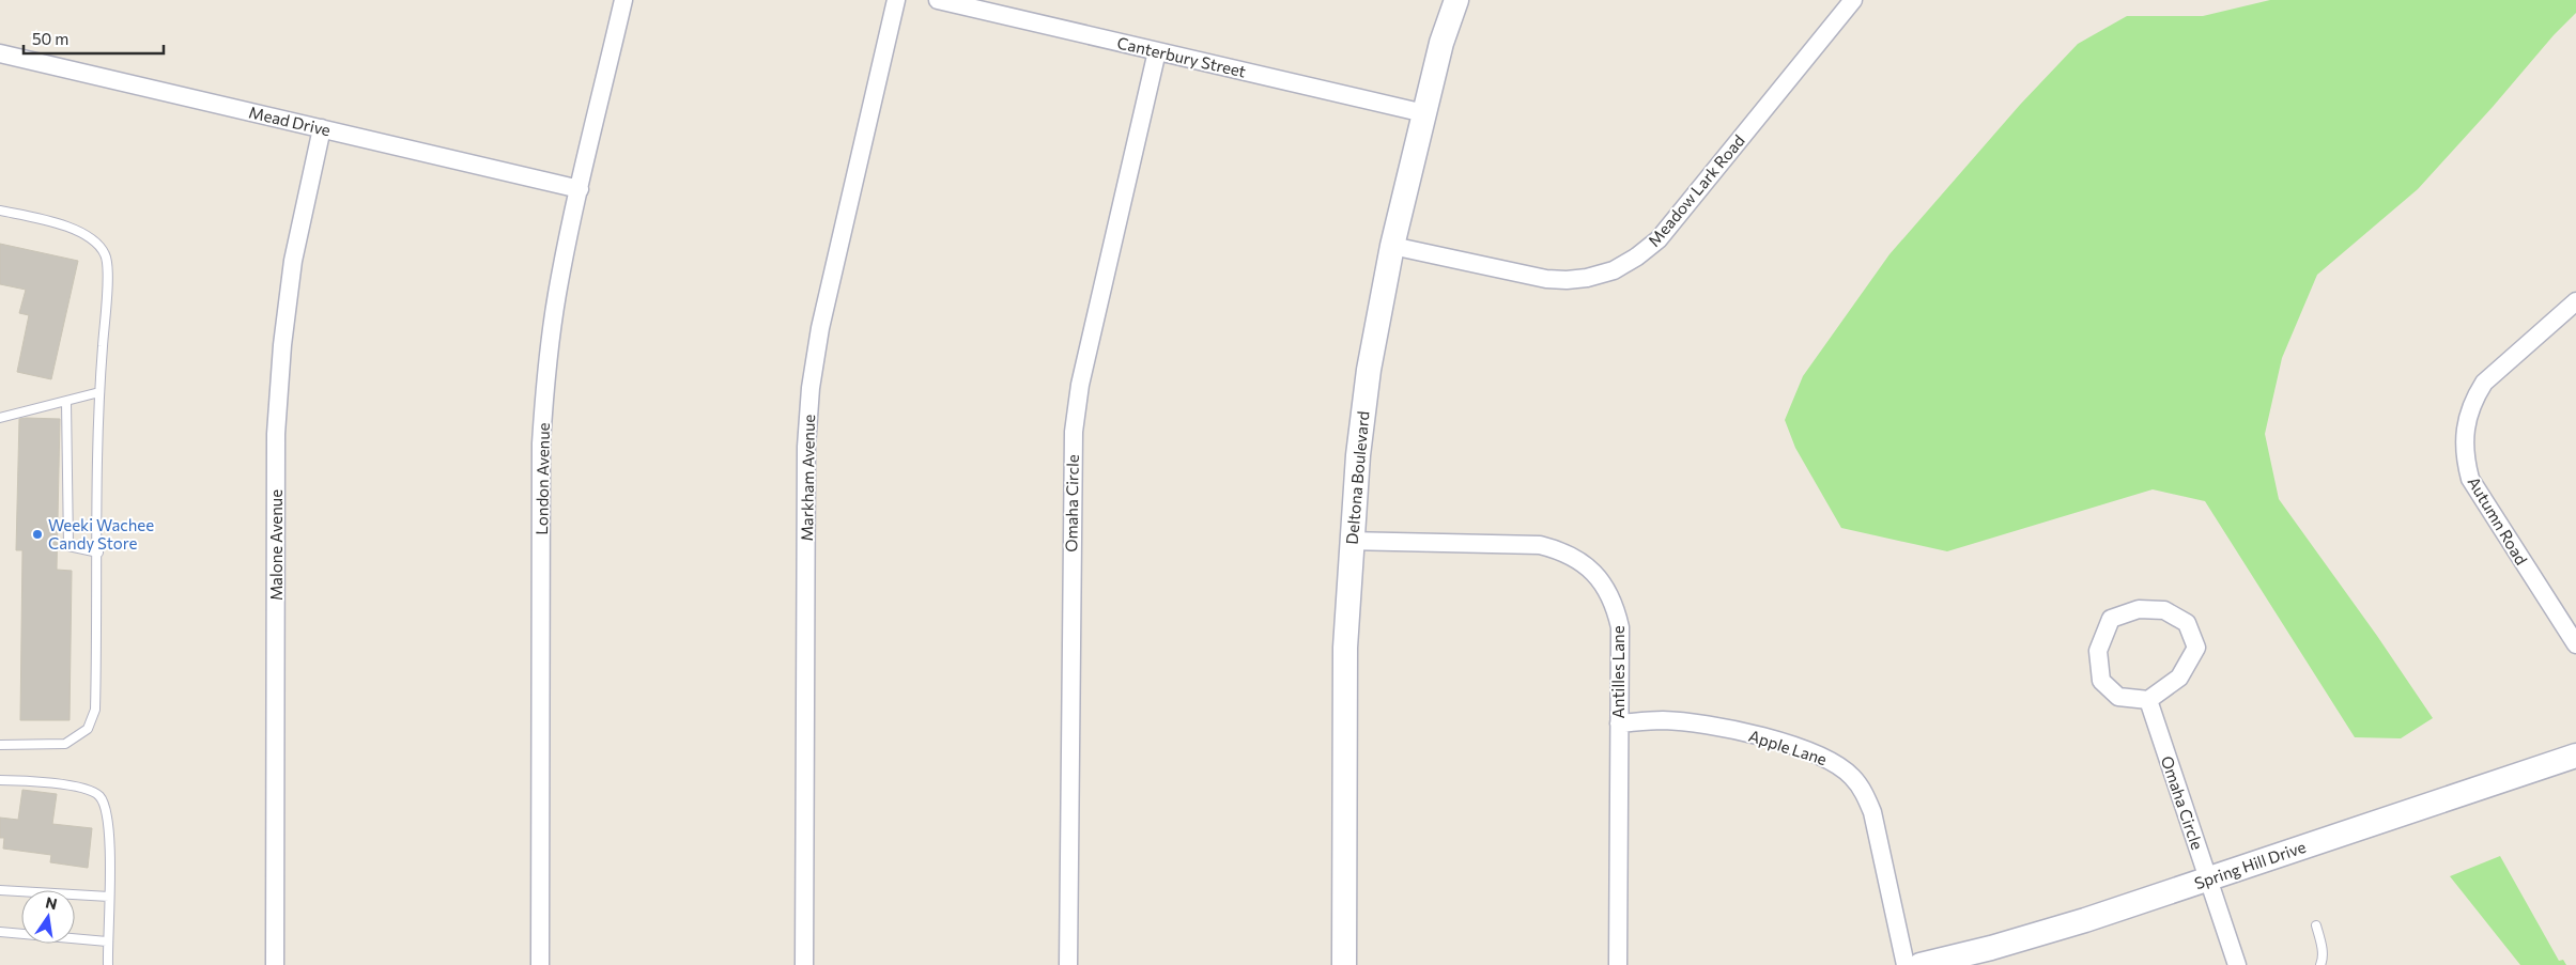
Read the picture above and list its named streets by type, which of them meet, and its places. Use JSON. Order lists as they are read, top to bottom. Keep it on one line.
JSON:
{"streets":{"main road":["Deltona Boulevard","Spring Hill Drive"],"street":["Canterbury Street","Mead Drive","Meadow Lark Road","Markham Avenue","London Avenue","Omaha Circle","Autumn Road","Malone Avenue","Antilles Lane","Apple Lane"]},"crossings":[["Canterbury Street","Deltona Boulevard"],["Canterbury Street","Omaha Circle"],["Mead Drive","London Avenue"],["Mead Drive","Malone Avenue"],["Meadow Lark Road","Deltona Boulevard"],["Deltona Boulevard","Antilles Lane"],["Omaha Circle","Spring Hill Drive"],["Antilles Lane","Apple Lane"]],"places":["Weeki Wachee Candy Store"],"scale_bar":"50 m","north":"top"}
